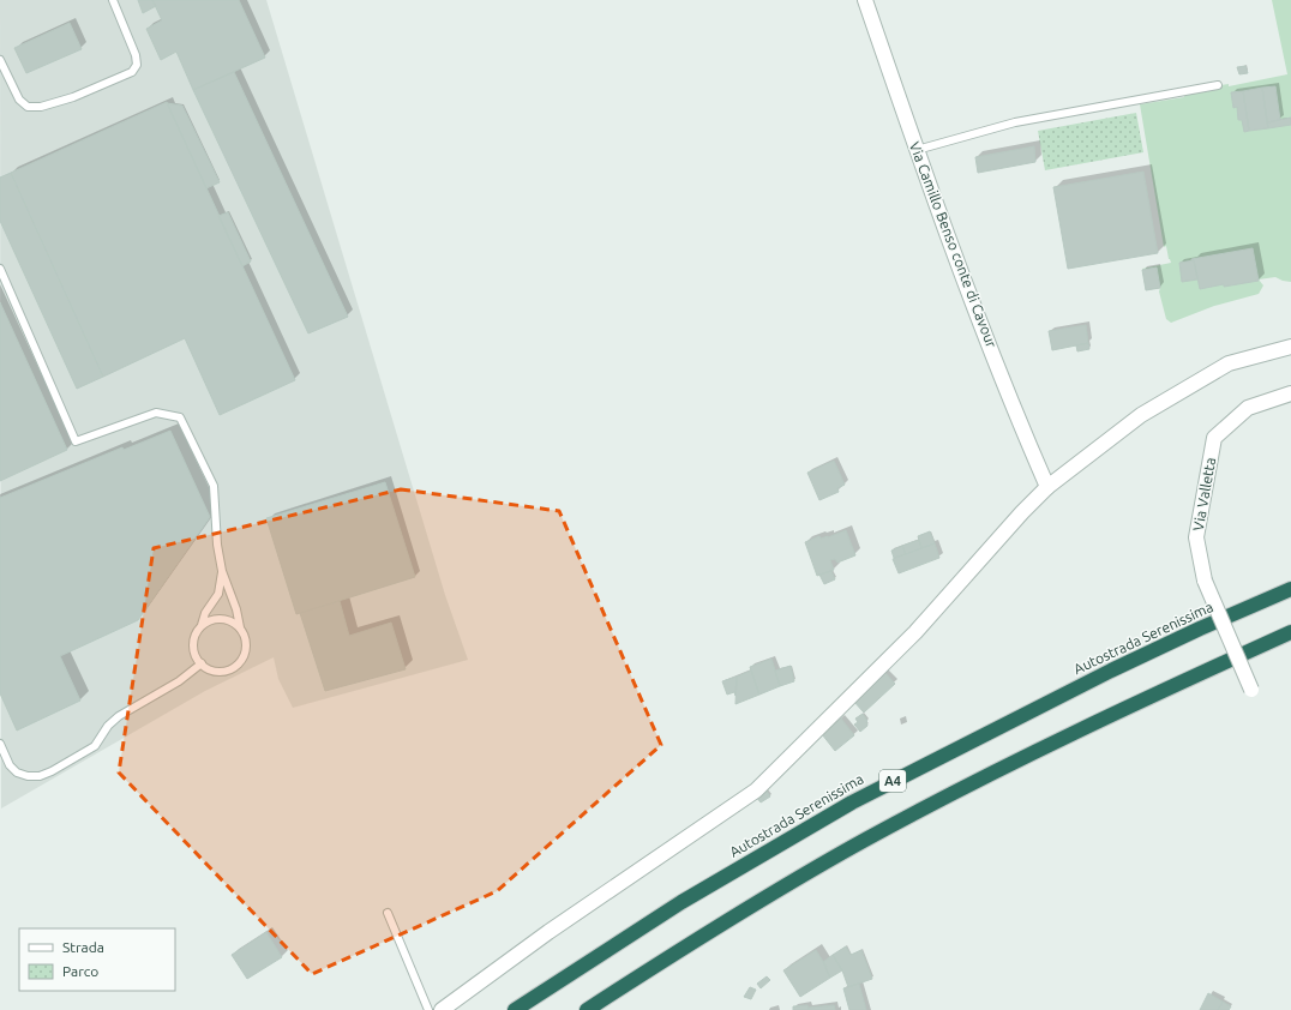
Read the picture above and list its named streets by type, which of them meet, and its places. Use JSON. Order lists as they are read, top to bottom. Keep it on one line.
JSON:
{"streets":{"highway":["Autostrada Serenissima","A4"],"street":["Via Camillo Benso conte di Cavour","Via Valletta"]},"legend":["Strada","Parco"]}
